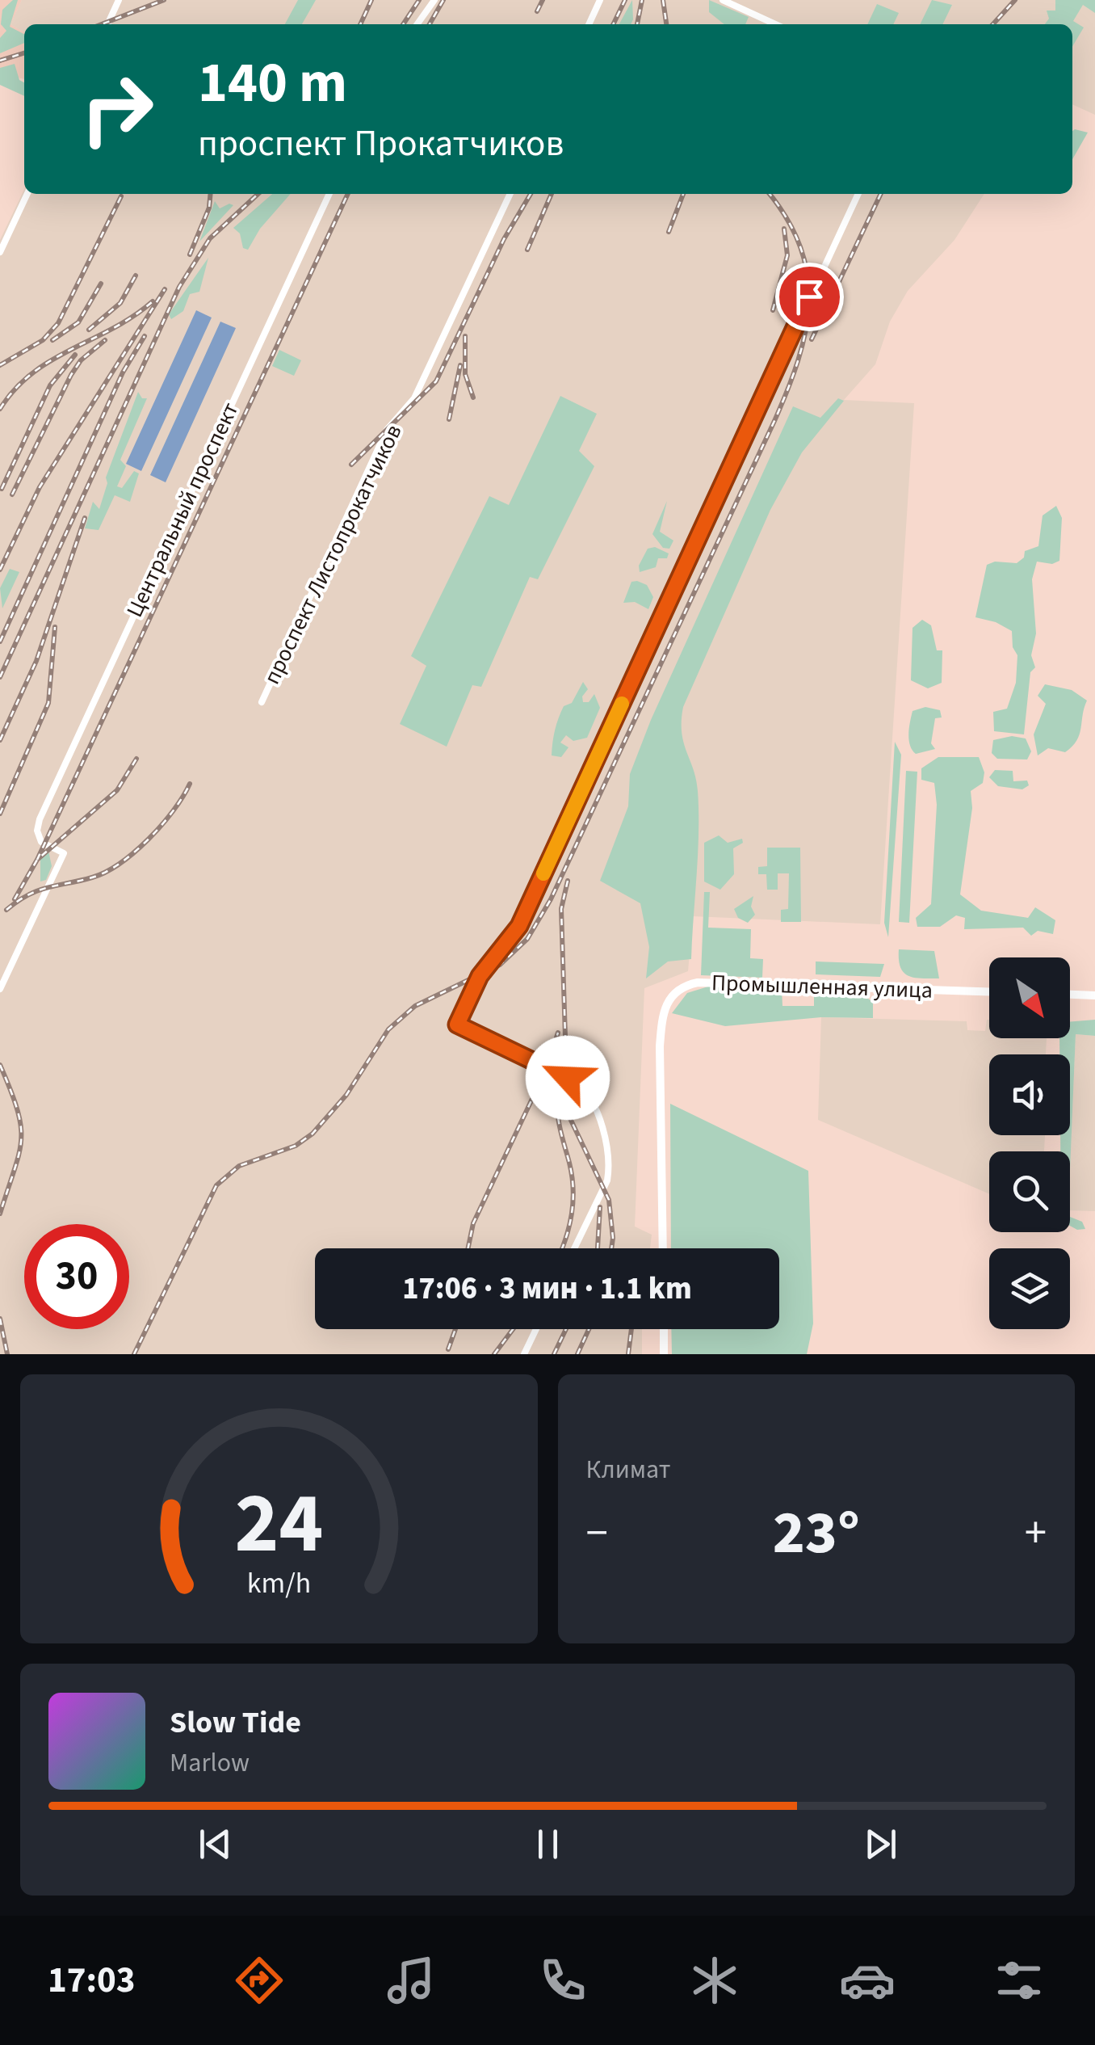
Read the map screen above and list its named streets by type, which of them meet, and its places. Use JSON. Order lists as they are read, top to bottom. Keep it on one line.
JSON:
{"streets":{"street":["Центральный проспект","проспект Листопрокатчиков","Промышленная улица"]},"north":"bottom right","page":{"turn":["140 m","проспект Прокатчиков"],"limit":"30","trip":"17:06 · 3 мин · 1.1 km","tile":"Климат","heat":["−","23°","+"],"song":["Slow Tide","Marlow"],"tabs":"17:03","gauge":["24","km/h"]}}
